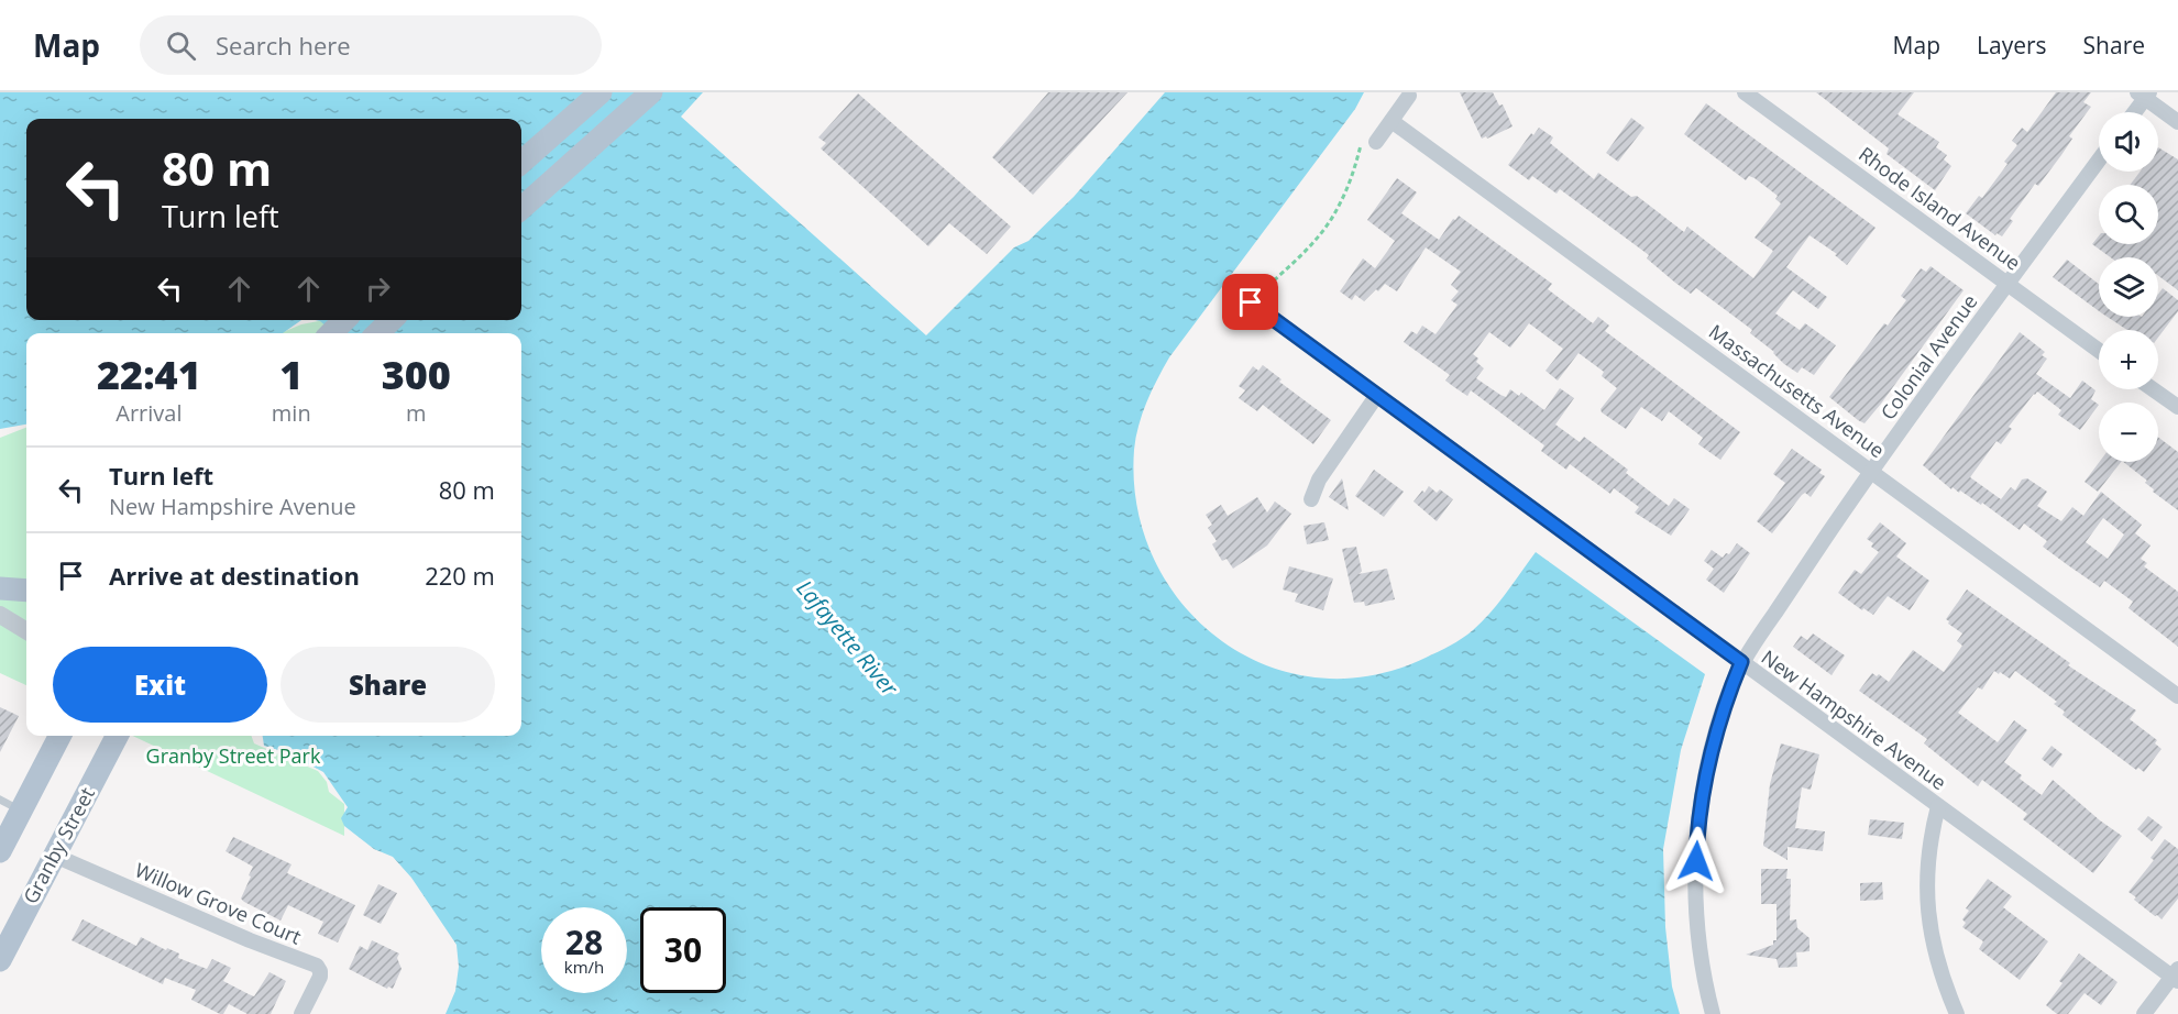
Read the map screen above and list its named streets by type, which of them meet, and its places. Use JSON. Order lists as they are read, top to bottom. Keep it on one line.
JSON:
{"streets":{"main road":["Granby Street"],"street":["Rhode Island Avenue","Colonial Avenue","Massachusetts Avenue","New Hampshire Avenue","Willow Grove Court"]},"crossings":[["Rhode Island Avenue","Colonial Avenue"],["Colonial Avenue","Massachusetts Avenue"],["Colonial Avenue","New Hampshire Avenue"],["Granby Street","Willow Grove Court"]],"water":["Lafayette River"],"parks":["Granby Street Park"],"page":{"header":"Map","search":"Search here","nav":["Map","Layers","Share"],"map_buttons":["+","−"],"turn":["80 m","Turn left"],"eta":["22:41","Arrival","1","min","300","m"],"list":[{"name":"Turn left","note":"New Hampshire Avenue","value":"80 m"},{"name":"Arrive at destination","value":"220 m"}],"buttons":["Exit","Share"],"speed":"28 km/h","limit":"30"}}
